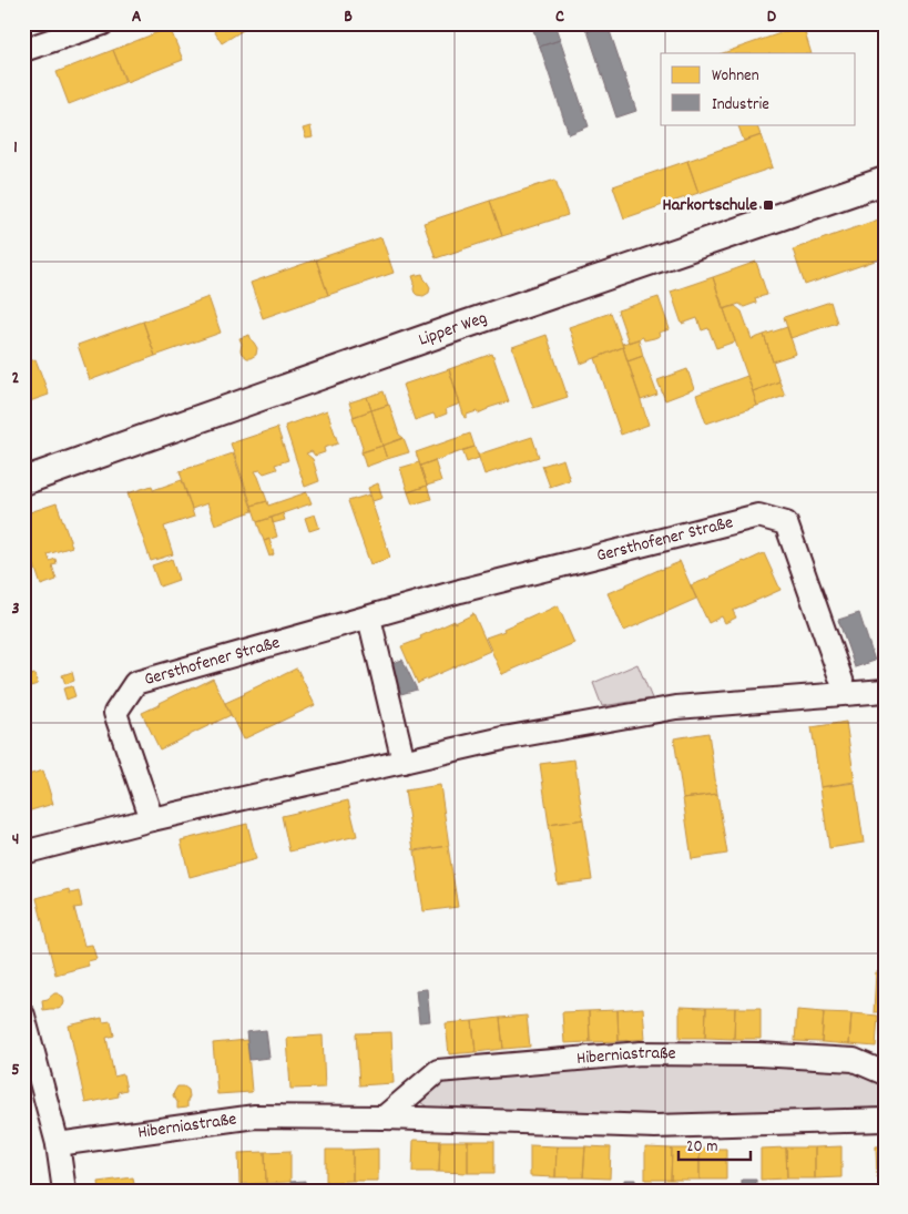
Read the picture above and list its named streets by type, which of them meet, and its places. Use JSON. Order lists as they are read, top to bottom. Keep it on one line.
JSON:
{"streets":{"street":["Lipper Weg","Gersthofener Straße","Hiberniastraße"]},"places":{"transit":["Harkortschule"]},"legend":["Wohnen","Industrie"],"scale_bar":"20 m","grid":{"columns":["A","B","C","D"],"rows":["1","2","3","4","5"]}}
